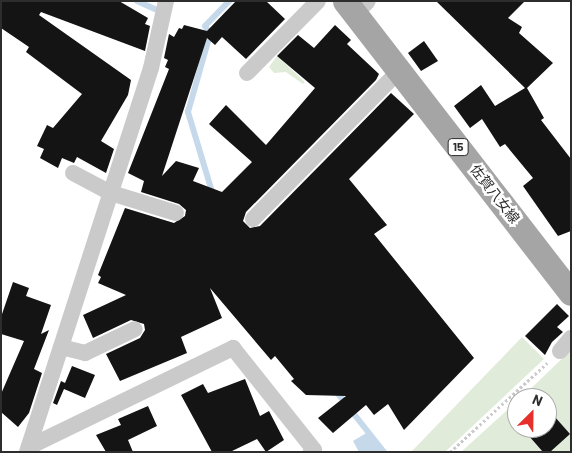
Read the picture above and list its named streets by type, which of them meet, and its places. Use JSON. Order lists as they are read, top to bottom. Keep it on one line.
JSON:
{"streets":{"main road":["15","佐賀八女線"]},"north":"top right"}
